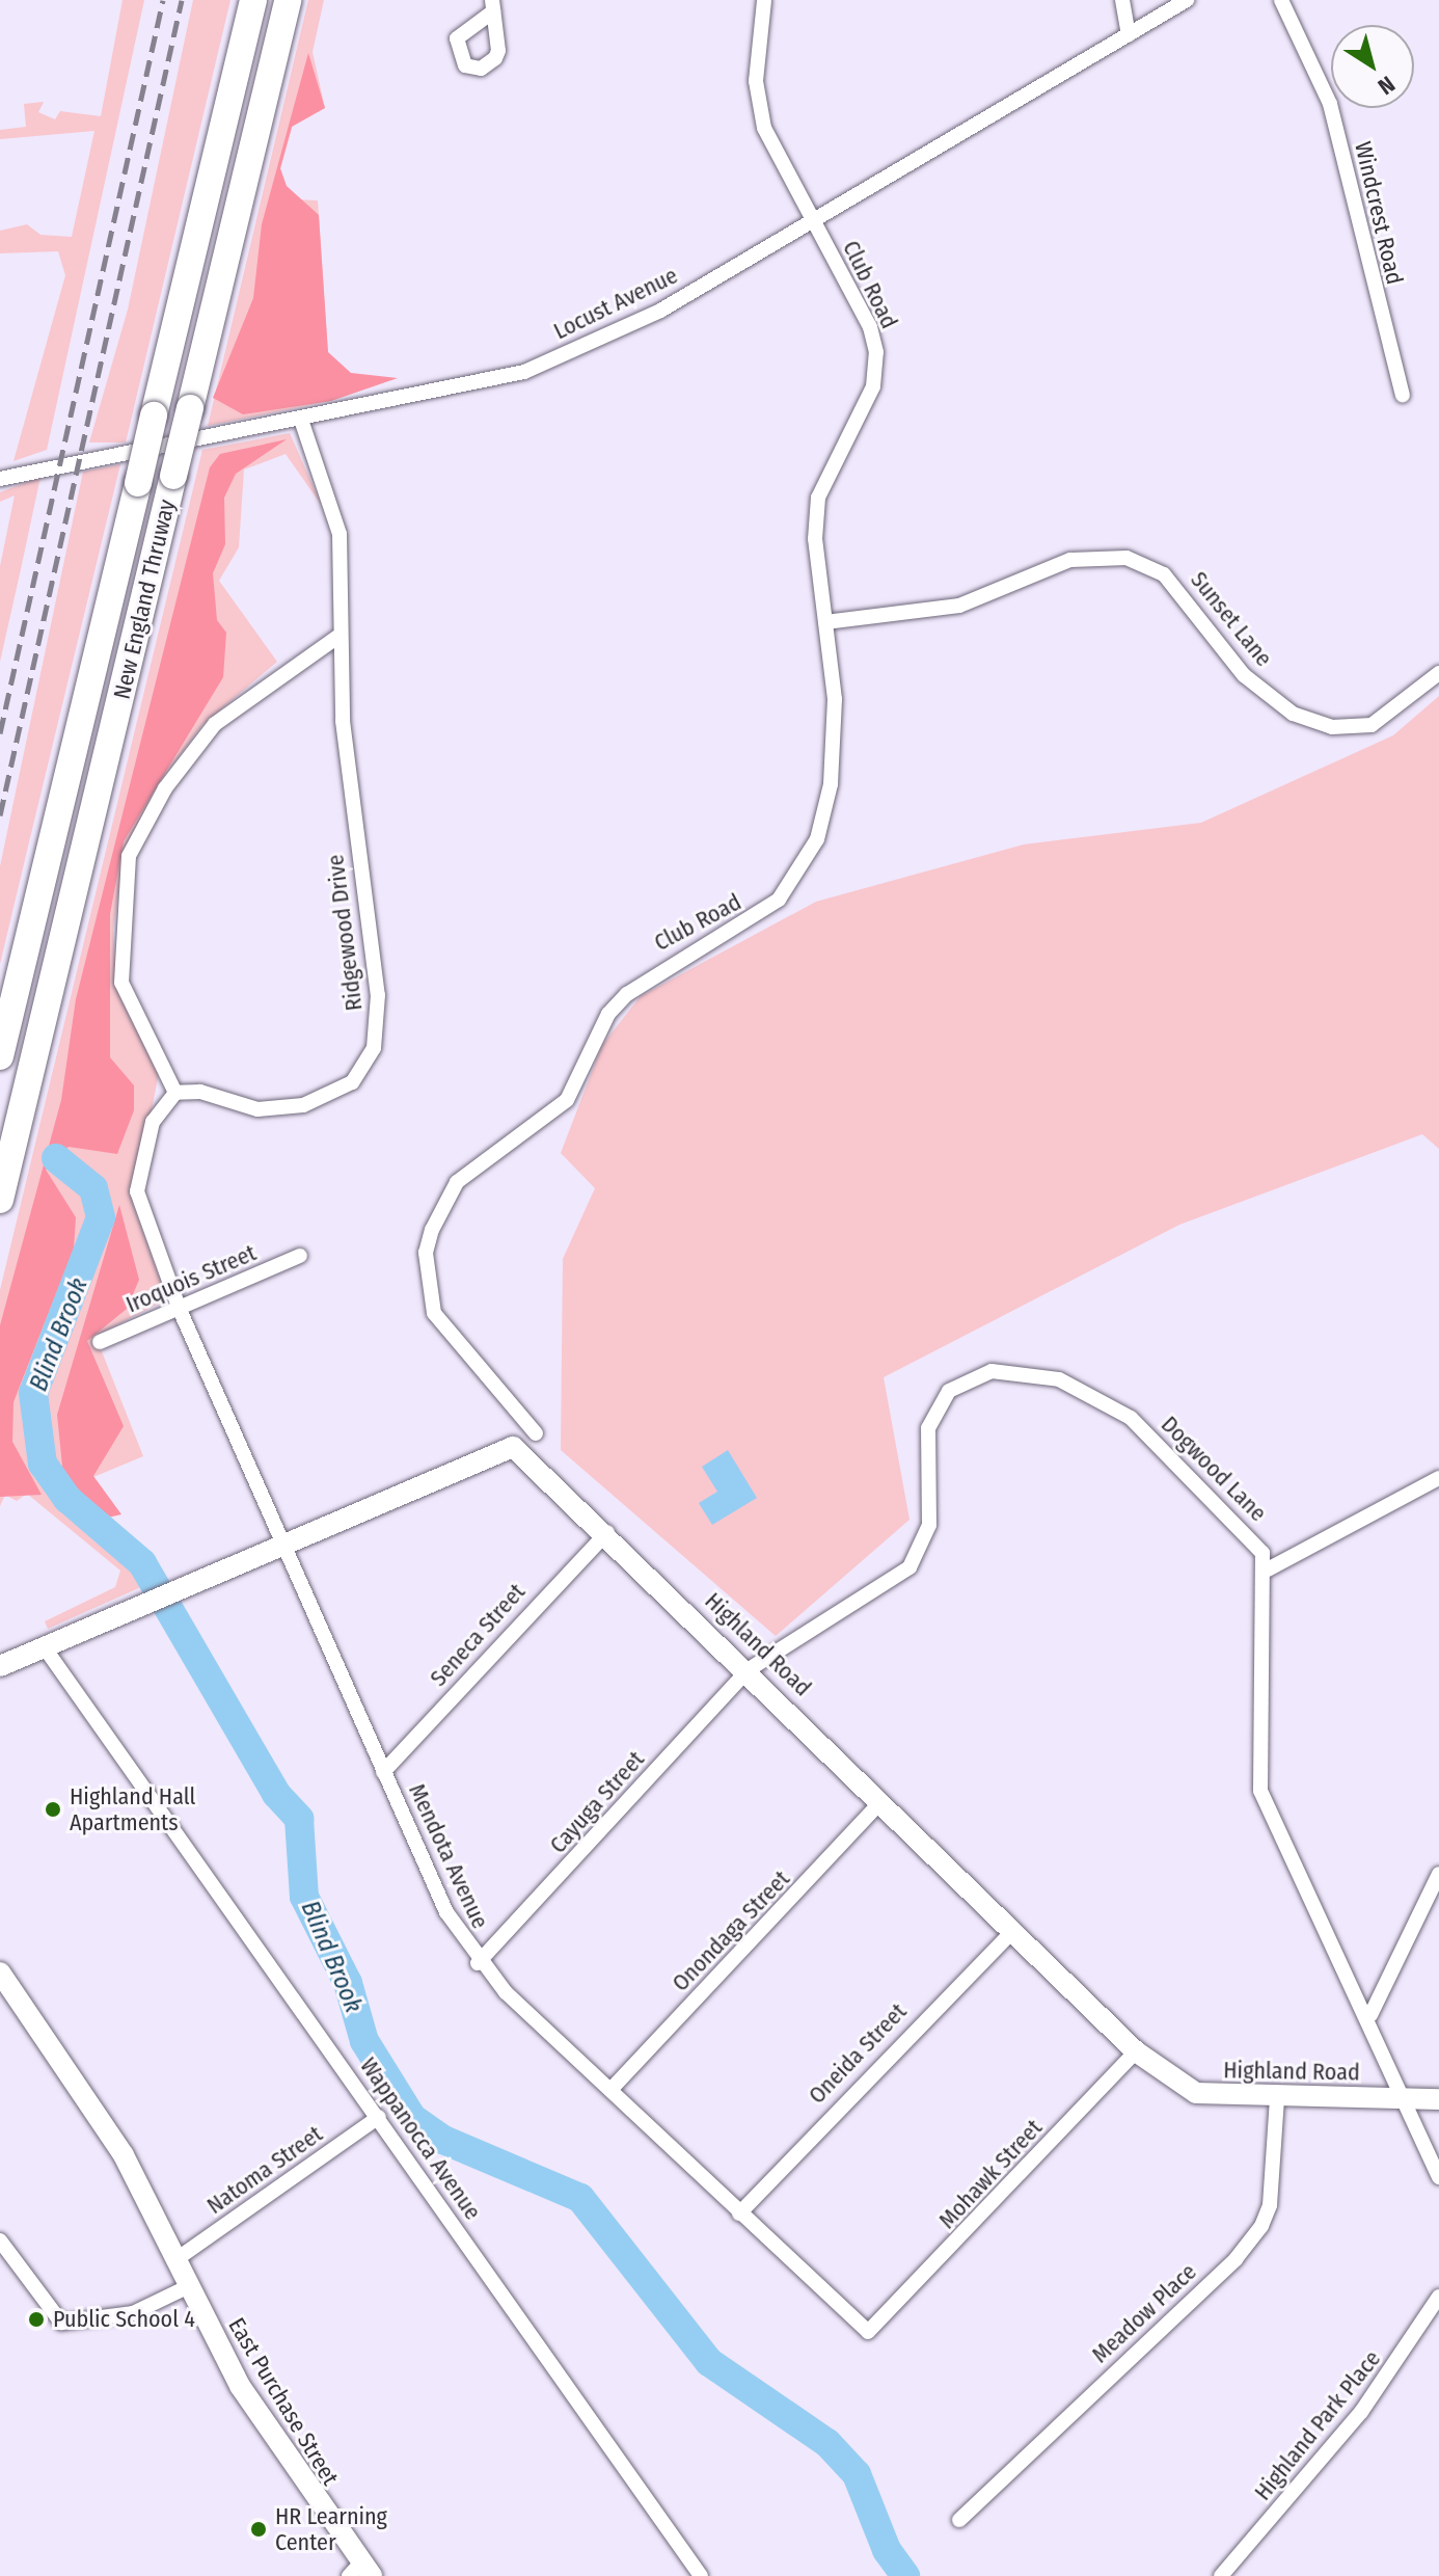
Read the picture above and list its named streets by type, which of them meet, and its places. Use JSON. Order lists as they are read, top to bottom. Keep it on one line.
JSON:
{"streets":{"highway":["New England Thruway"],"street":["Windcrest Road","Club Road","Locust Avenue","Sunset Lane","Ridgewood Drive","Iroquois Street","Dogwood Lane","Seneca Street","Highland Road","Cayuga Street","Mendota Avenue","Onondaga Street","Oneida Street","Wappanocca Avenue","Natoma Street","Mohawk Street","Meadow Place","East Purchase Street","Highland Park Place"]},"crossings":[["Club Road","Locust Avenue"],["Club Road","Sunset Lane"],["Locust Avenue","Ridgewood Drive"],["Iroquois Street","Mendota Avenue"],["Dogwood Lane","Highland Road"],["Dogwood Lane","Cayuga Street"],["Seneca Street","Highland Road"],["Seneca Street","Mendota Avenue"],["Highland Road","Cayuga Street"],["Highland Road","Mendota Avenue"],["Highland Road","Onondaga Street"],["Highland Road","Oneida Street"],["Highland Road","Wappanocca Avenue"],["Highland Road","Mohawk Street"],["Highland Road","Meadow Place"],["Cayuga Street","Mendota Avenue"],["Mendota Avenue","Onondaga Street"],["Mendota Avenue","Oneida Street"],["Mendota Avenue","Mohawk Street"],["Wappanocca Avenue","Natoma Street"],["Natoma Street","East Purchase Street"]],"water":["Blind Brook"],"places":["Highland Hall Apartments","Public School 4","HR Learning Center"],"north":"bottom right"}
